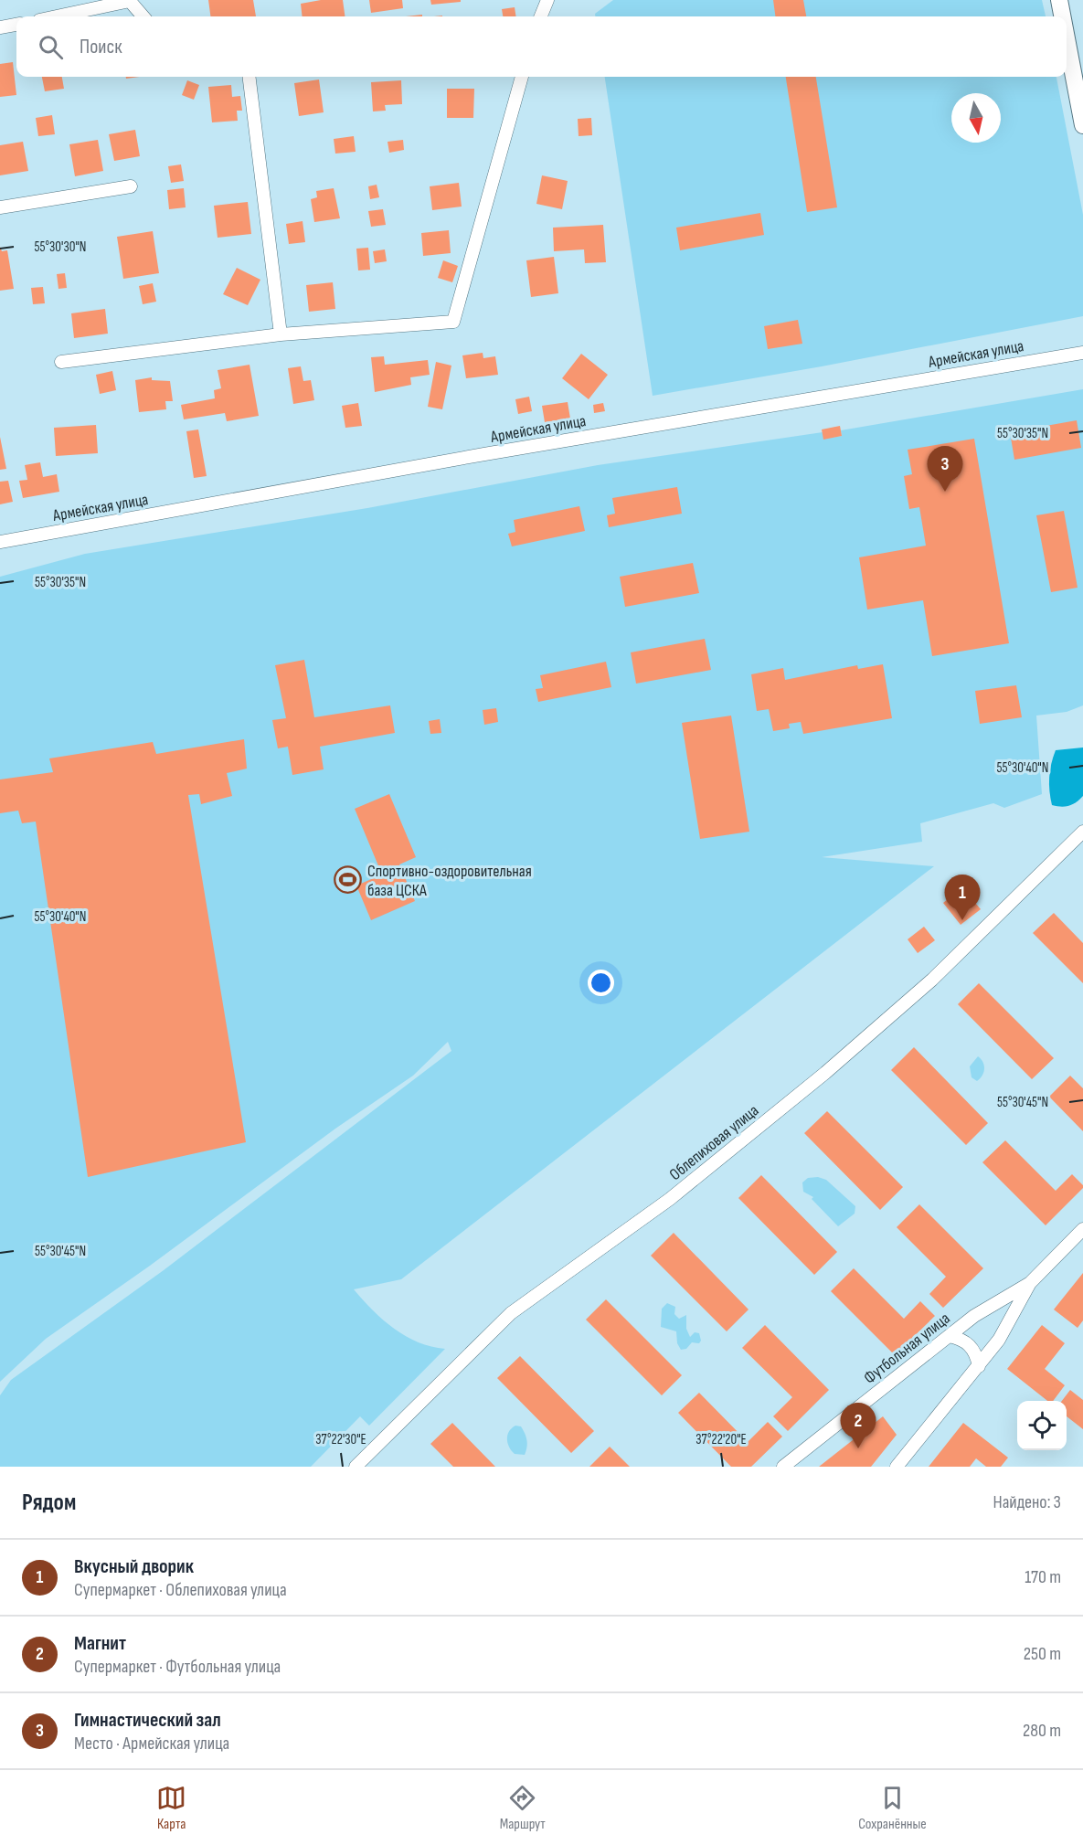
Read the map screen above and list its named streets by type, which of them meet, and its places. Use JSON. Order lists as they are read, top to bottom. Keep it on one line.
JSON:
{"streets":{"street":["Армейская улица","Облепиховая улица","Футбольная улица"]},"places":{"sports":["Спортивно-оздоровительная база ЦСКА"]},"north":"bottom","page":{"search":"Поиск","pins":["3","1","2"],"heading":["Рядом","Найдено: 3"],"list":[{"mark":"1","name":"Вкусный дворик","note":"Супермаркет · Облепиховая улица","value":"170 m"},{"mark":"2","name":"Магнит","note":"Супермаркет · Футбольная улица","value":"250 m"},{"mark":"3","name":"Гимнастический зал","note":"Место · Армейская улица","value":"280 m"}],"nav":["Карта","Маршрут","Сохранённые"]},"coordinates":["55°30'30\"N","55°30'35\"N","55°30'40\"N","55°30'45\"N","37°22'30\"E","37°22'20\"E"]}
